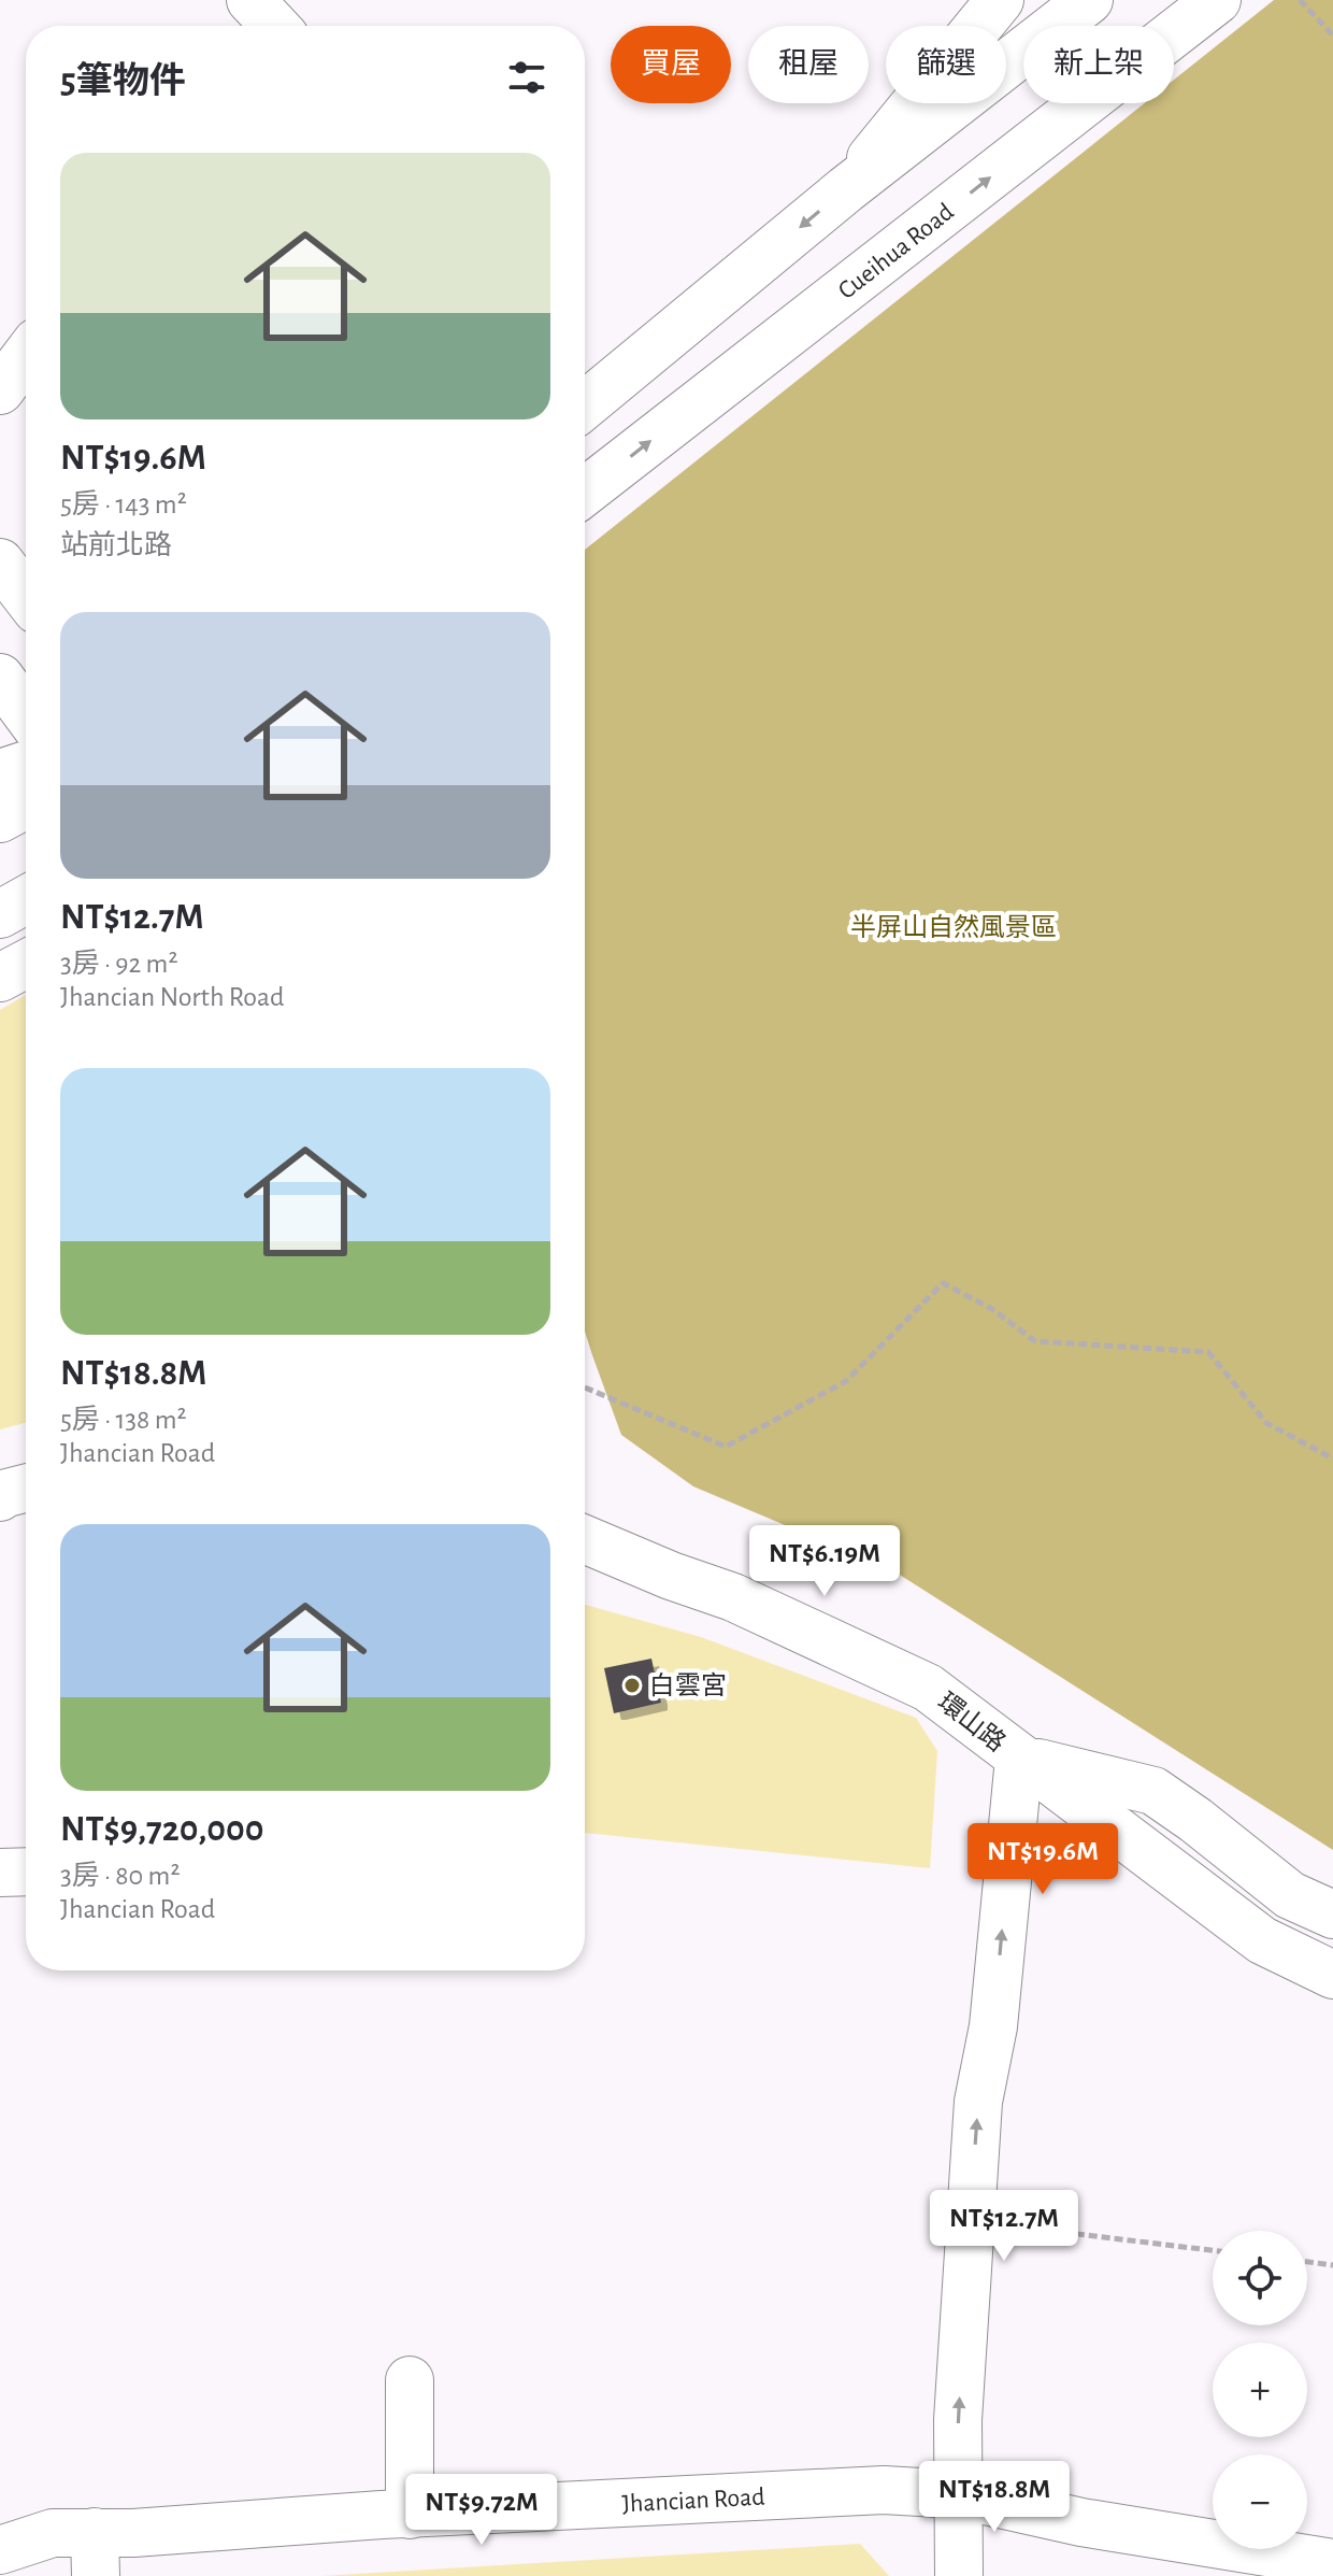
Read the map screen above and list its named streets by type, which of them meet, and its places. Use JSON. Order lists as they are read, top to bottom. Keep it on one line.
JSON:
{"streets":{"street":["Cueihua Road","環山路","Jhancian Road"]},"parks":["半屏山自然風景區"],"places":["白雲宮"],"page":{"chip":["買屋","租屋","篩選","新上架"],"heading":"5筆物件","list":[{"name":"NT$19.6M","note":"5房 · 143 m² · 站前北路"},{"name":"NT$12.7M","note":"3房 · 92 m² · Jhancian North Road"},{"name":"NT$18.8M","note":"5房 · 138 m² · Jhancian Road"},{"name":"NT$9,720,000","note":"3房 · 80 m² · Jhancian Road"}],"price":["NT$6.19M","NT$19.6M","NT$12.7M","NT$18.8M","NT$9.72M"],"map_buttons":["+","−"]}}
